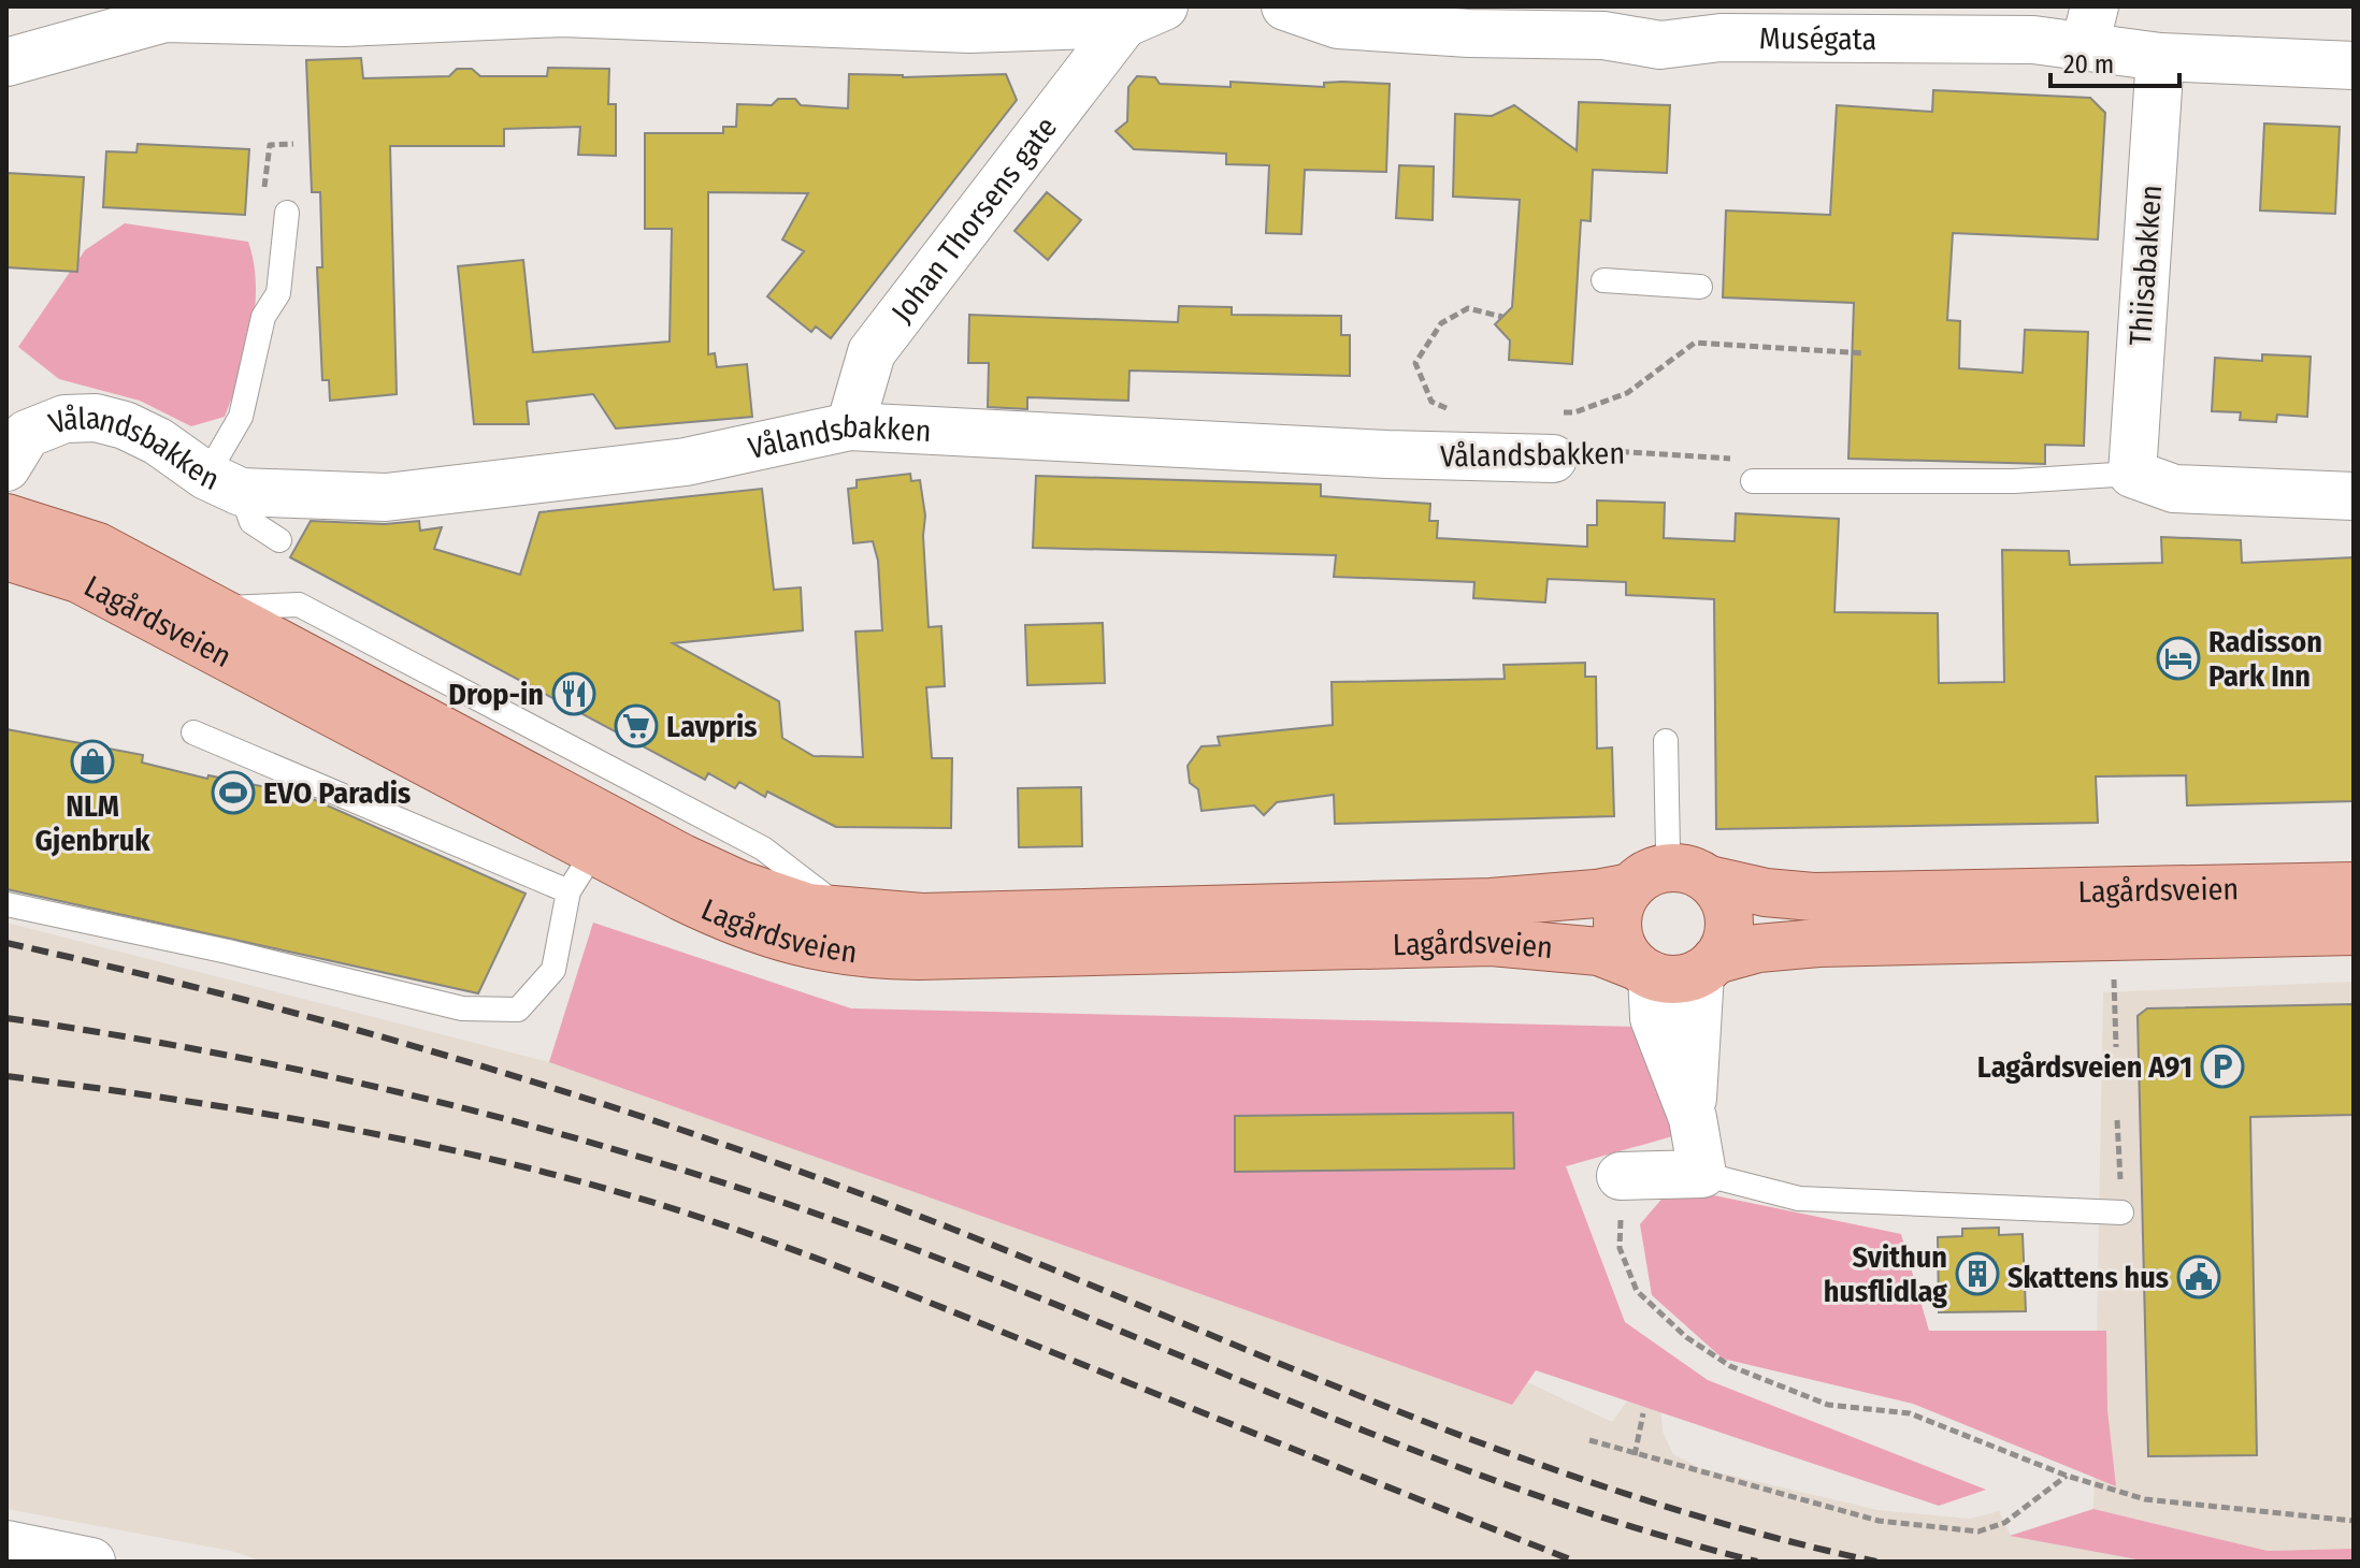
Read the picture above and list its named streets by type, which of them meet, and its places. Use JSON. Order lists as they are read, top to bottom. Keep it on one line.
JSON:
{"streets":{"main road":["Lagårdsveien"],"street":["Muségata","Johan Thorsens gate","Thiisabakken","Vålandsbakken"]},"crossings":[["Muségata","Thiisabakken"],["Johan Thorsens gate","Vålandsbakken"]],"places":{"hotel":["Radisson Park Inn"],"restaurant":["Drop-in"],"supermarket":["Lavpris"],"shop":["NLM Gjenbruk"],"sports":["EVO Paradis"],"parking":["Lagårdsveien A91"],"building":["Svithun husflidlag"],"public building":["Skattens hus"]},"scale_bar":"20 m"}
